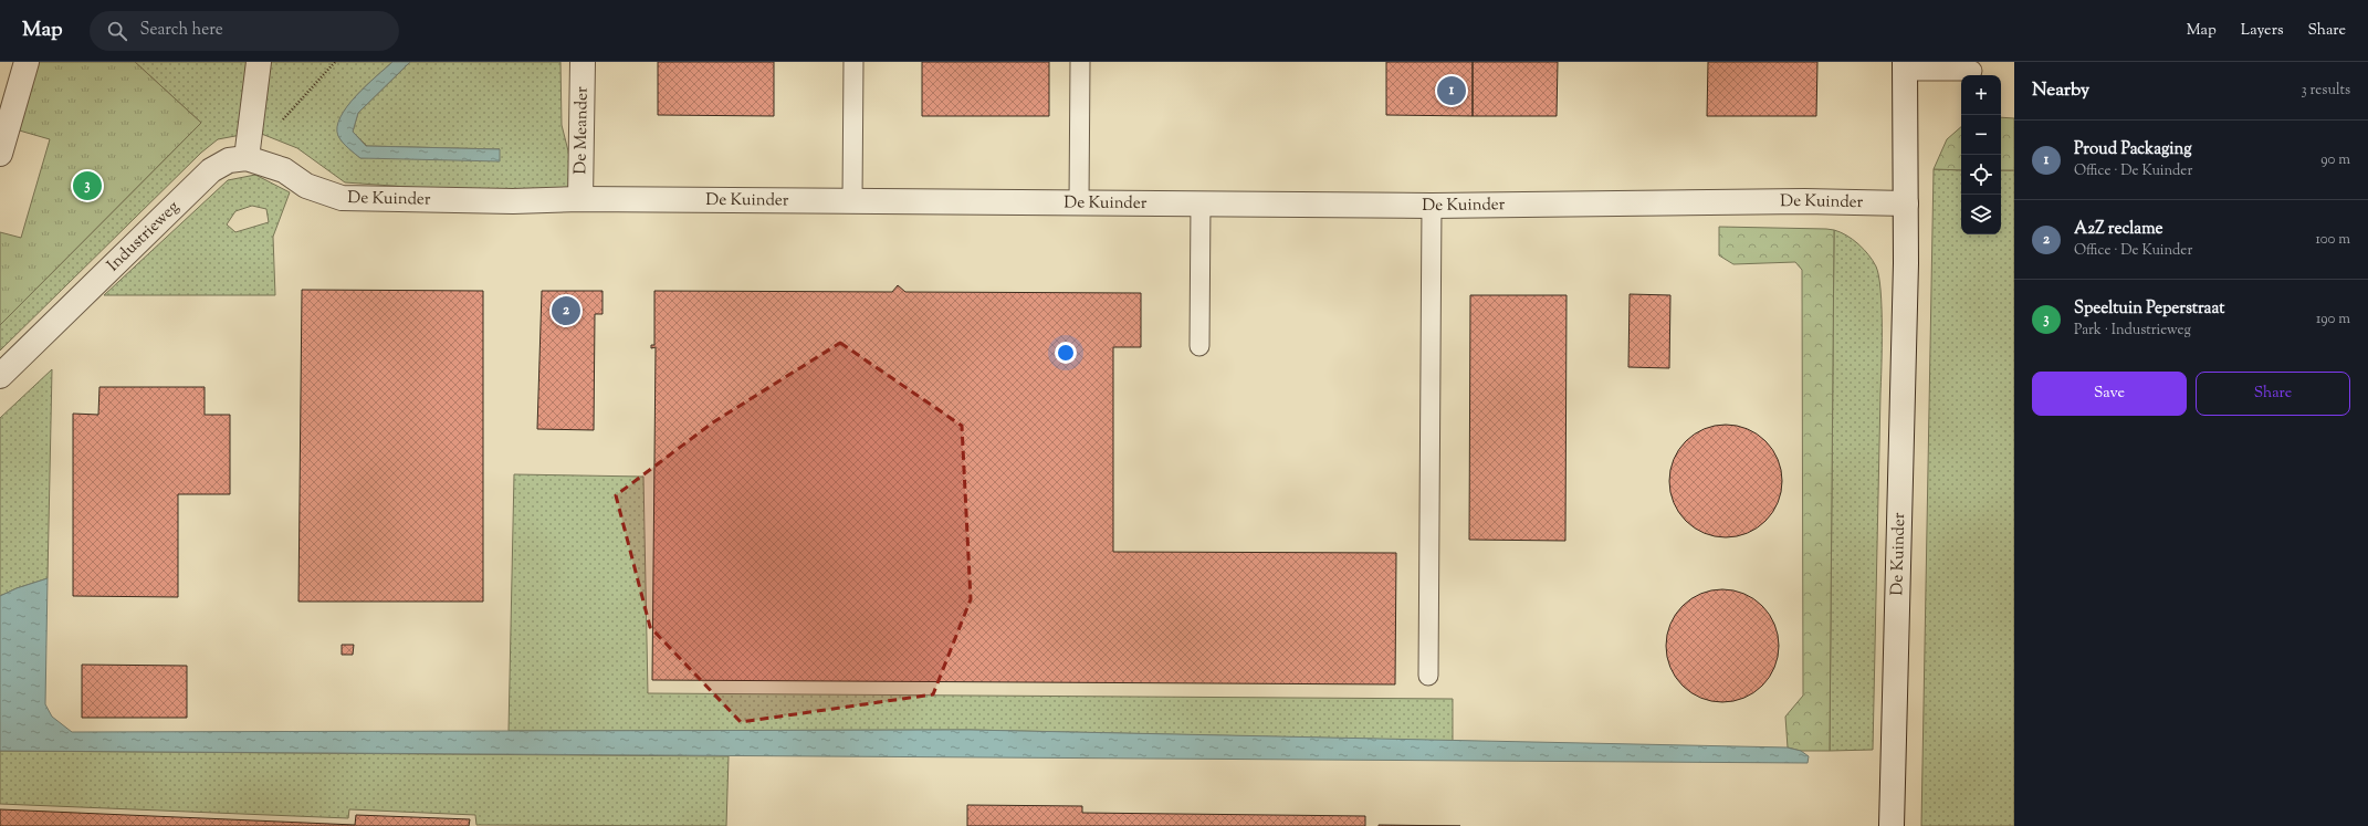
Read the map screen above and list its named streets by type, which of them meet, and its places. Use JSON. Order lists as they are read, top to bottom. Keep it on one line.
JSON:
{"streets":{"street":["De Meander","De Kuinder","Industrieweg"]},"crossings":[["De Meander","De Kuinder"],["De Kuinder","Industrieweg"]],"page":{"header":"Map","search":"Search here","nav":["Map","Layers","Share"],"heading":["Nearby","3 results"],"pins":["1","3","2"],"map_buttons":["+","−"],"list":[{"mark":"1","name":"Proud Packaging","note":"Office · De Kuinder","value":"90 m"},{"mark":"2","name":"A2Z reclame","note":"Office · De Kuinder","value":"100 m"},{"mark":"3","name":"Speeltuin Peperstraat","note":"Park · Industrieweg","value":"190 m"}],"buttons":["Save","Share"]}}
